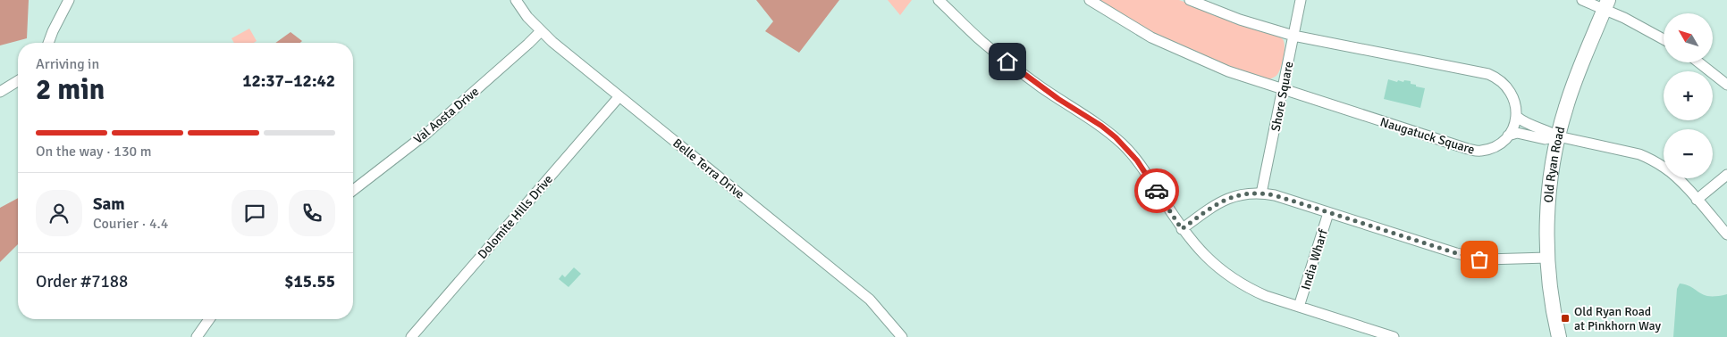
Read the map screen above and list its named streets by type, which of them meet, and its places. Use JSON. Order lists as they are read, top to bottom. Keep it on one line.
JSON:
{"streets":{"street":["Shore Square","Val Aosta Drive","Naugatuck Square","Old Ryan Road","Belle Terra Drive","Dolomite Hills Drive","India Wharf"]},"crossings":[["Shore Square","Naugatuck Square"],["Val Aosta Drive","Belle Terra Drive"],["Belle Terra Drive","Dolomite Hills Drive"]],"places":{"transit":["Old Ryan Road at Pinkhorn Way"]},"north":"top left","page":{"map_buttons":["+","−"],"heading":["2 min","Arriving in","12:37–12:42"],"panel":["Sam","Courier · 4.4","Order #7188","$15.55"],"bar":"On the way · 130 m"}}
